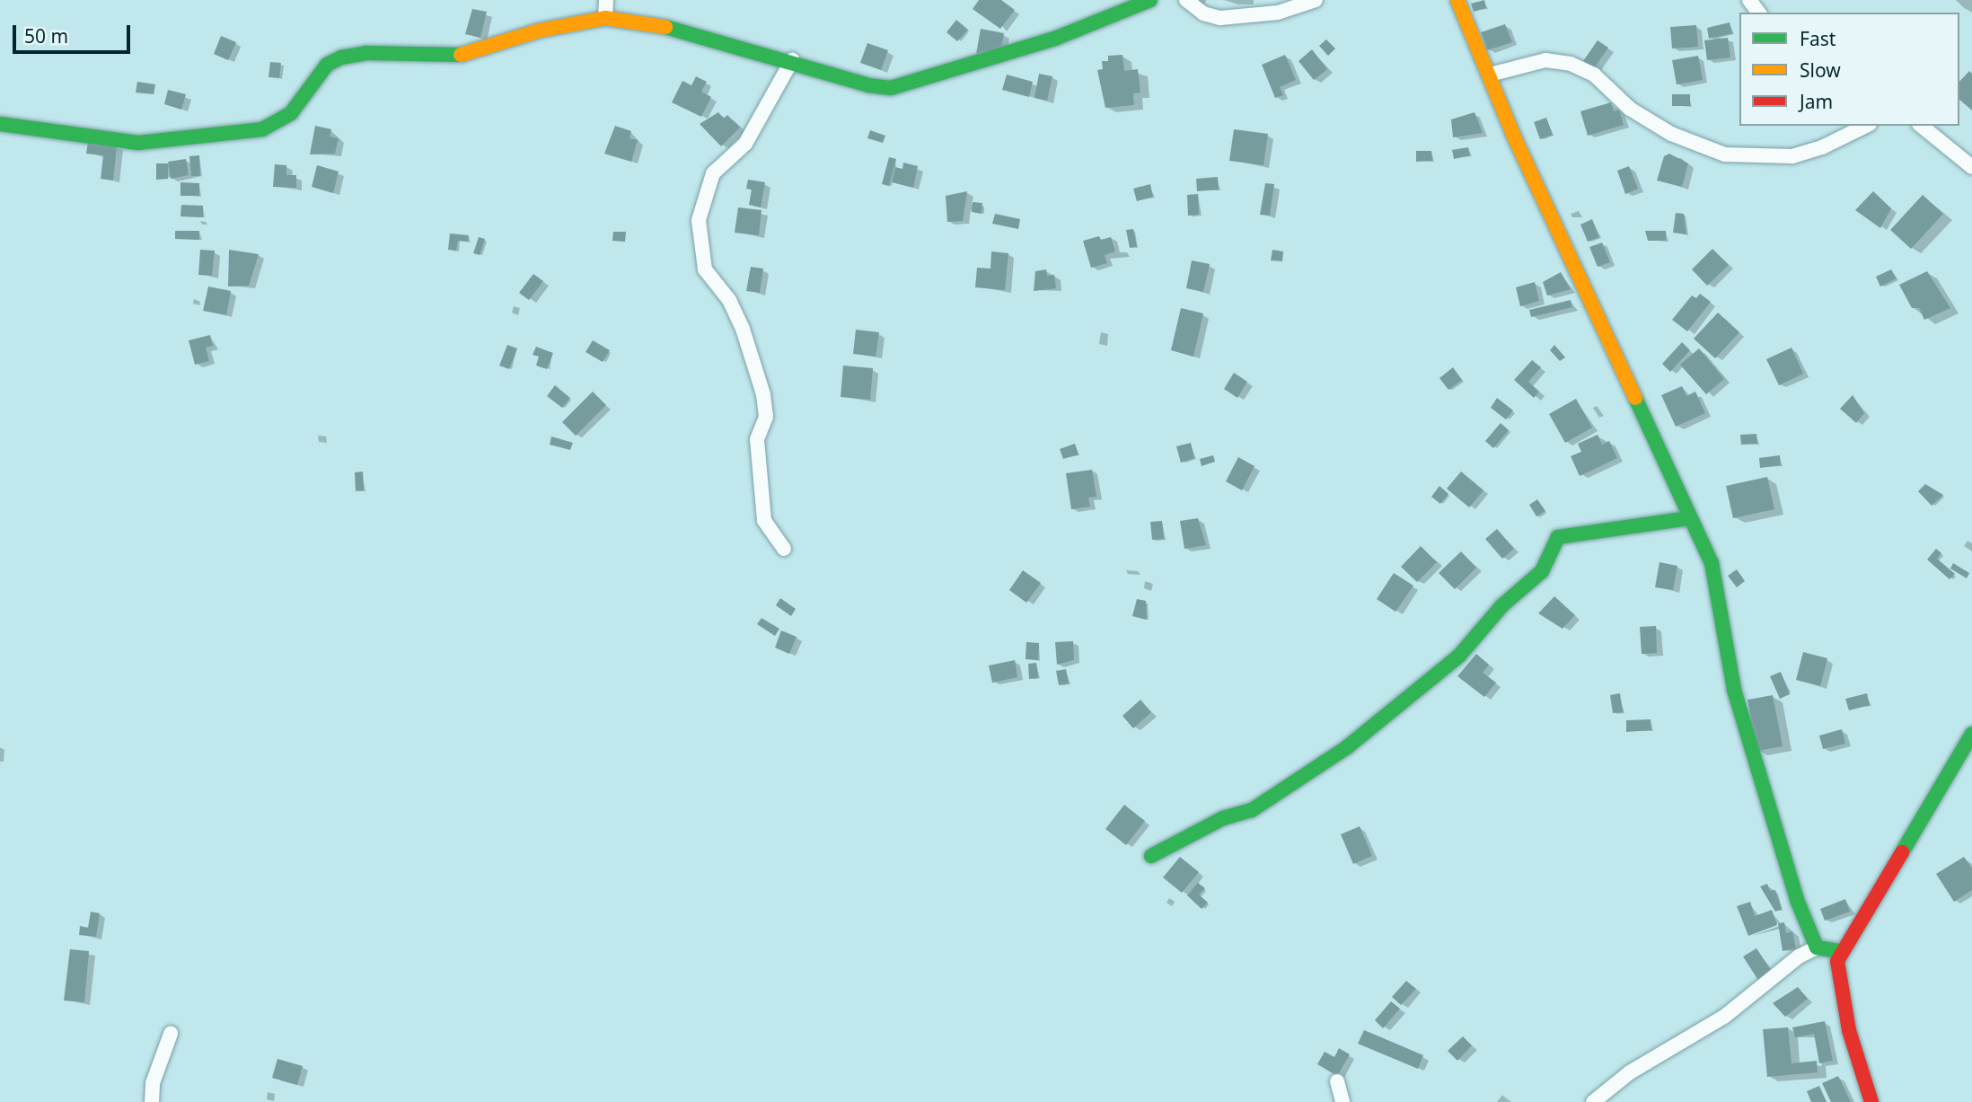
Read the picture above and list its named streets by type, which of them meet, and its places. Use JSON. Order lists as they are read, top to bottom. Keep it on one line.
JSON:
{"legend":["Fast","Slow","Jam"],"scale_bar":"50 m"}
